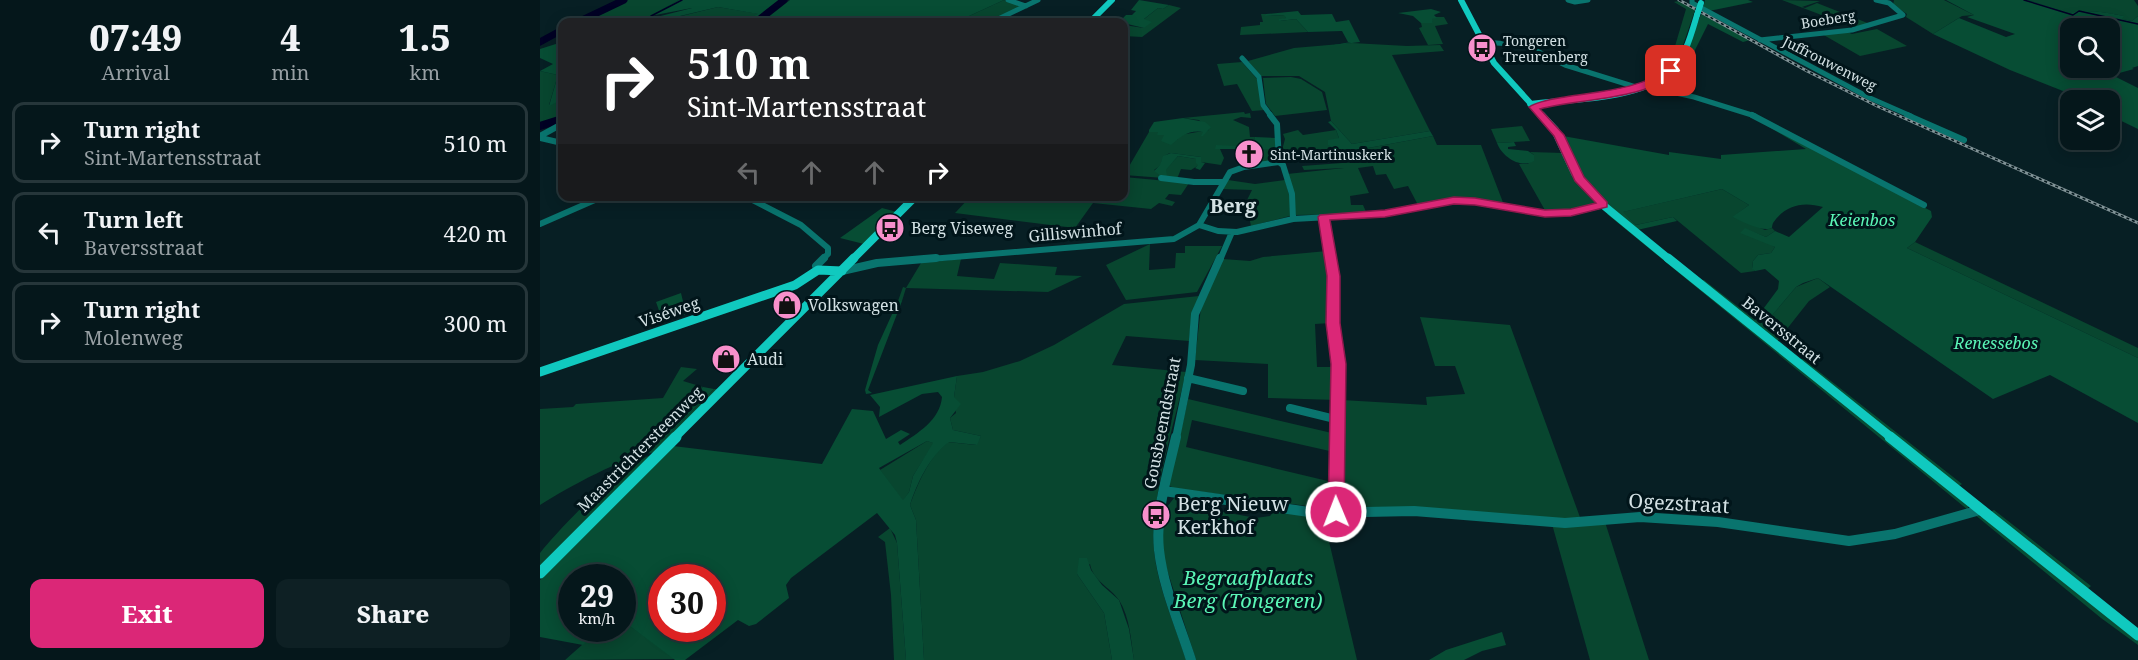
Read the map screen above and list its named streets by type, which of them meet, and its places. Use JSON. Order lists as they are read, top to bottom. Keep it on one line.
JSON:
{"streets":{"main road":["Gilliswinhof","Viséweg","Baversstraat","Maastrichtersteenweg"],"street":["Boeberg","Juffrouwenweg","Gousbeemdstraat","Ogezstraat"]},"crossings":[["Boeberg","Juffrouwenweg"],["Gilliswinhof","Viséweg"],["Gilliswinhof","Maastrichtersteenweg"],["Baversstraat","Ogezstraat"],["Gousbeemdstraat","Ogezstraat"]],"districts":["Berg"],"parks":["Keienbos","Renessebos","Begraafplaats Berg (Tongeren)"],"places":{"bus stop":["Tongeren Treurenberg","Berg Viseweg","Berg Nieuw Kerkhof"],"church":["Sint-Martinuskerk"],"shop":["Volkswagen","Audi"]},"page":{"eta":["07:49","Arrival","4","min","1.5","km"],"turn":["510 m","Sint-Martensstraat"],"list":[{"name":"Turn right","note":"Sint-Martensstraat","value":"510 m"},{"name":"Turn left","note":"Baversstraat","value":"420 m"},{"name":"Turn right","note":"Molenweg","value":"300 m"}],"speed":"29 km/h","limit":"30","buttons":["Exit","Share"]}}
